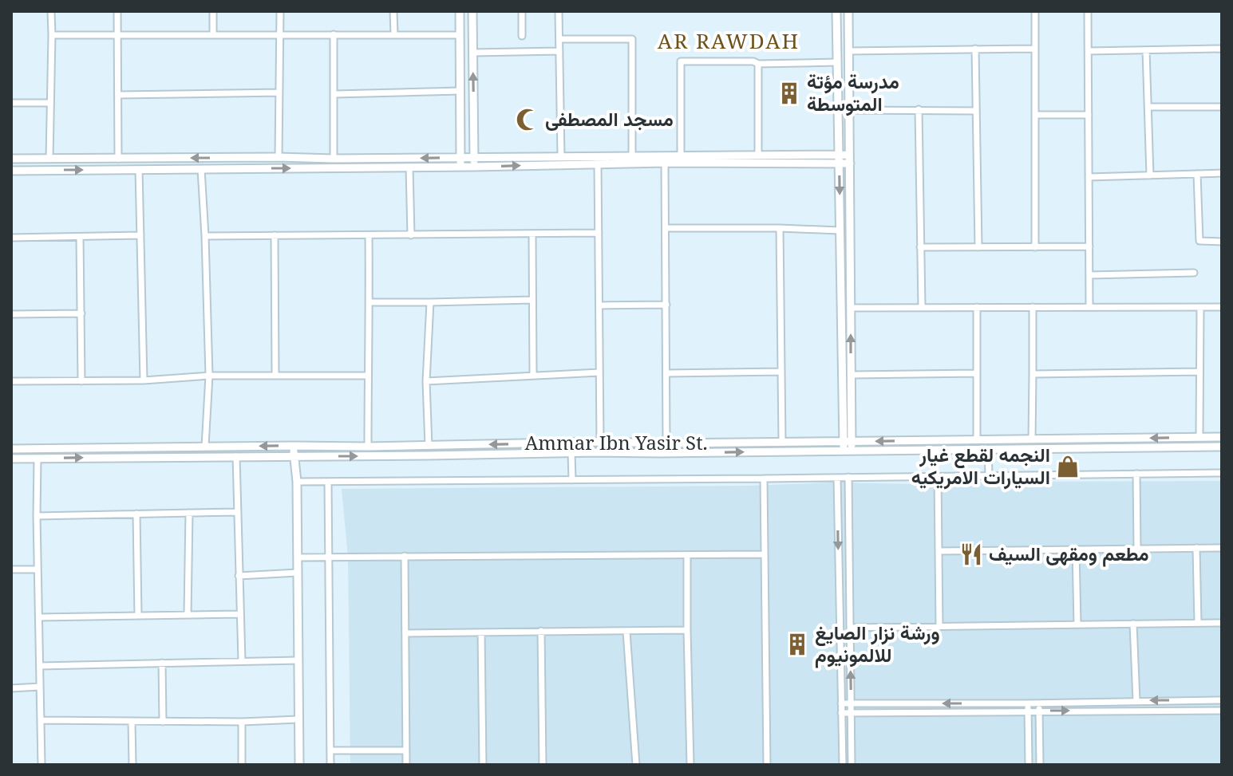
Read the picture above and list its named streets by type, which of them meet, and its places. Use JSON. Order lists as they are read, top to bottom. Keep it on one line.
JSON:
{"streets":{"street":["Ammar Ibn Yasir St."]},"districts":["AR RAWDAH"],"places":{"building":["مدرسة مؤتة المتوسطة","ورشة نزار الصايغ للالمونيوم"],"mosque":["مسجد المصطفى"],"shop":["النجمه لقطع غيار السيارات الامريكيه"],"restaurant":["مطعم ومقهى السيف"]}}
